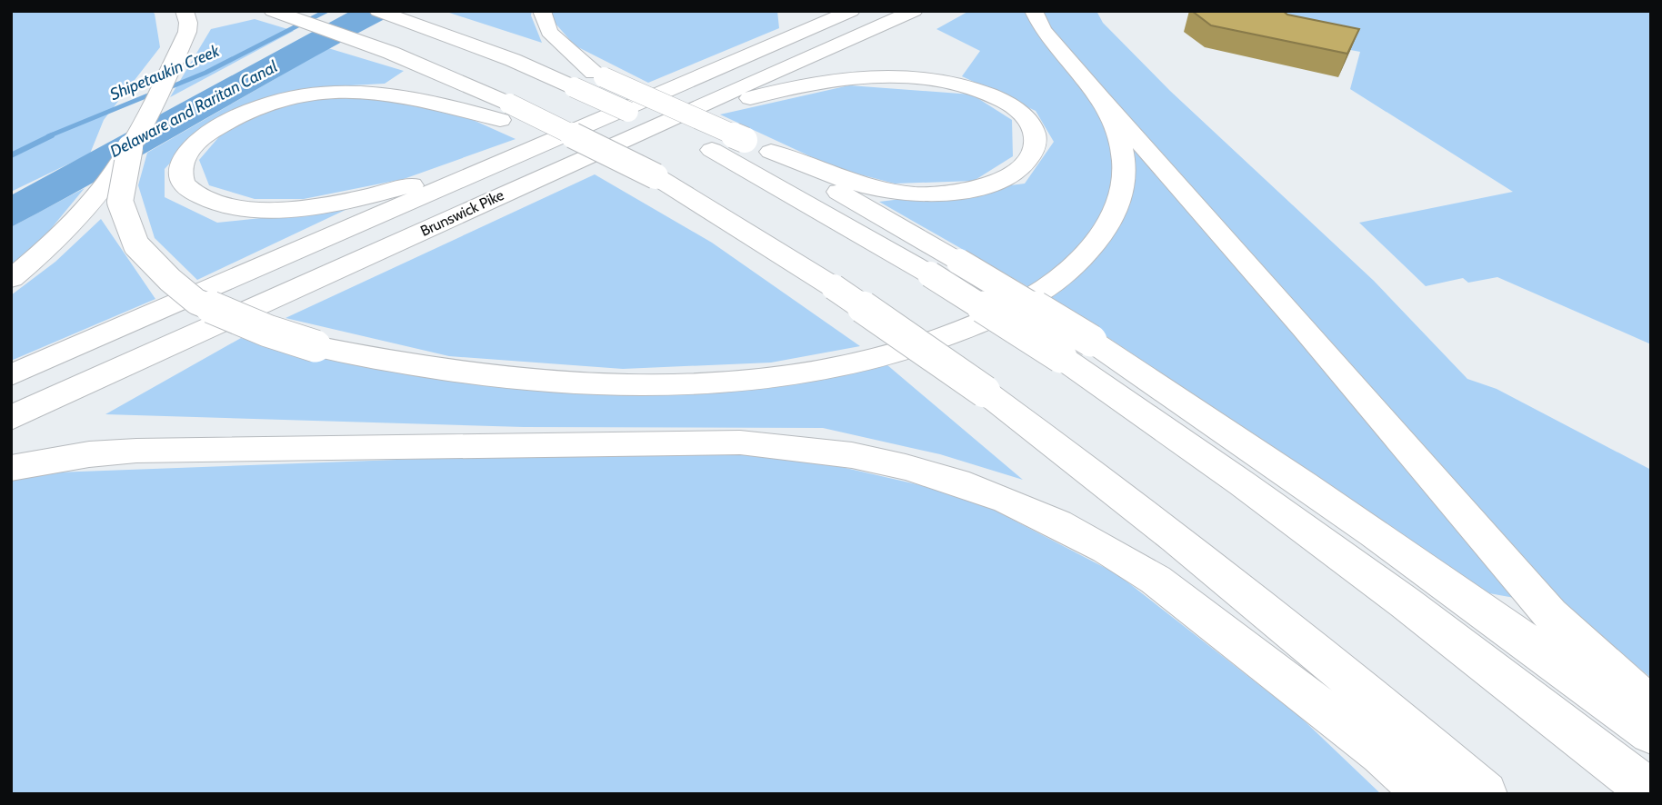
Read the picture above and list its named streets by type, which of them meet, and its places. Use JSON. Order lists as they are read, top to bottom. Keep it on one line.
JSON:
{"streets":{"highway":["Brunswick Pike"]},"water":["Shipetaukin Creek","Delaware and Raritan Canal"]}
